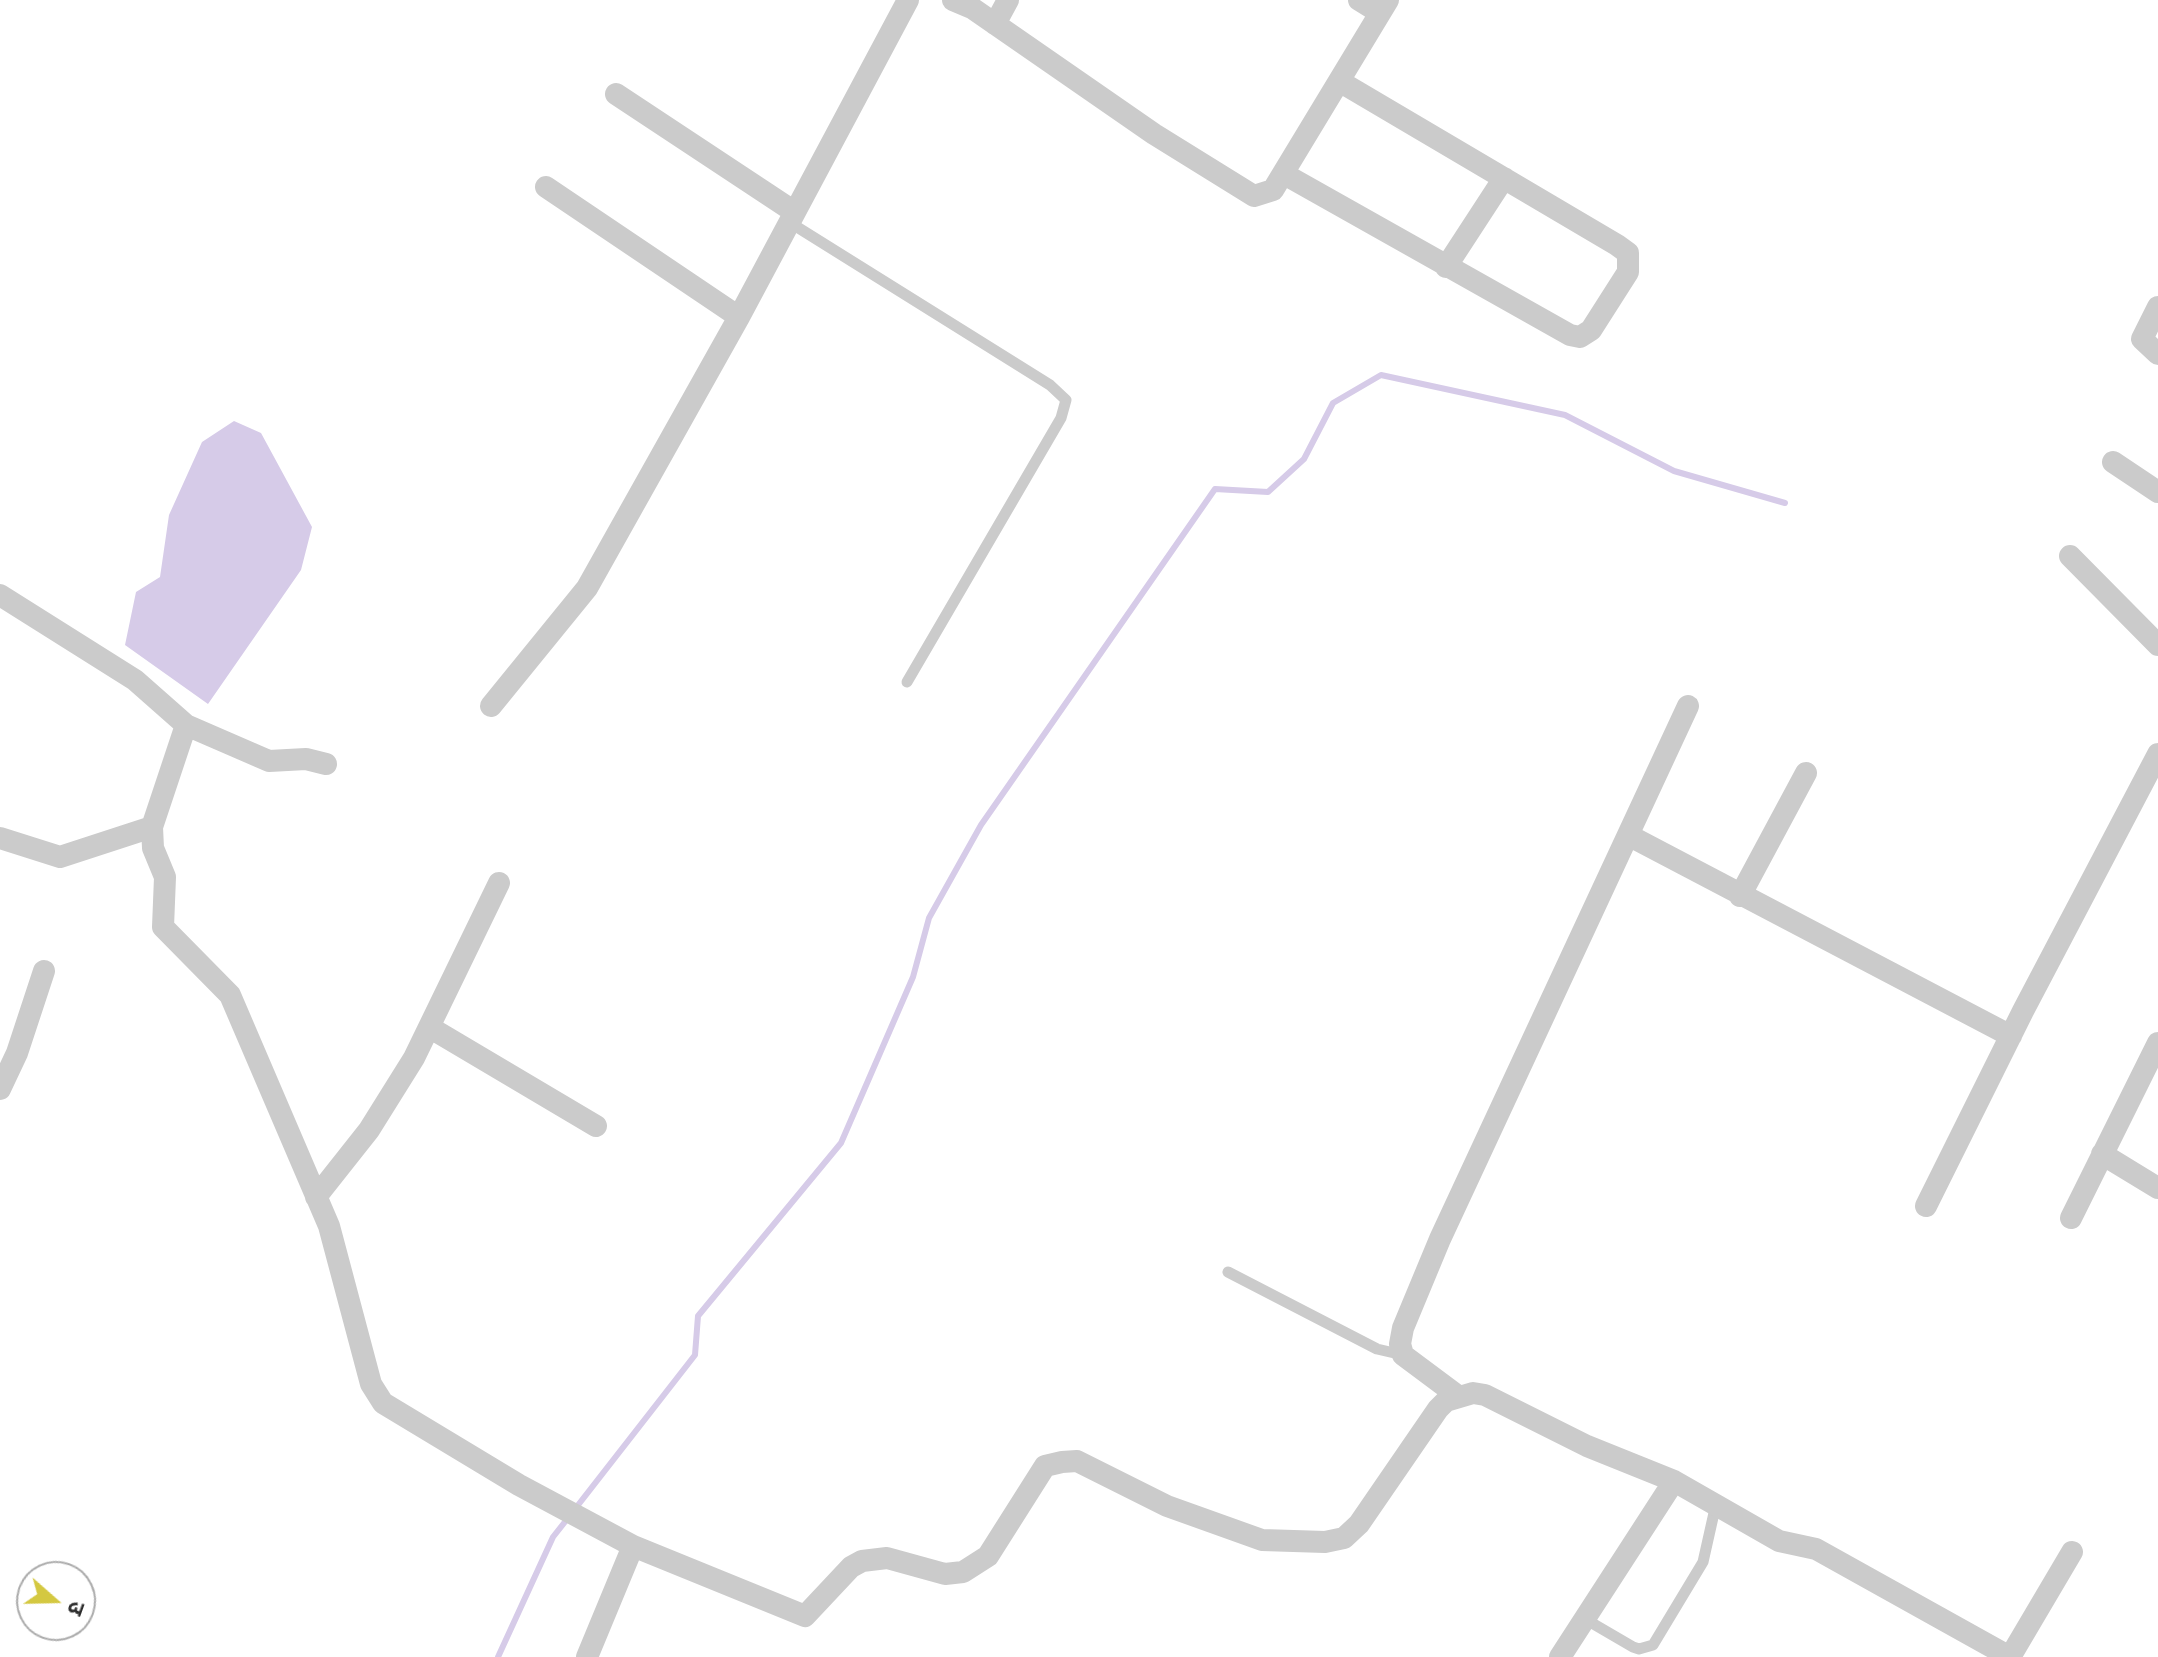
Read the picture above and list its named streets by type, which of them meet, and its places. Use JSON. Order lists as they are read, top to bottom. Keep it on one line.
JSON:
{"north":"right"}
